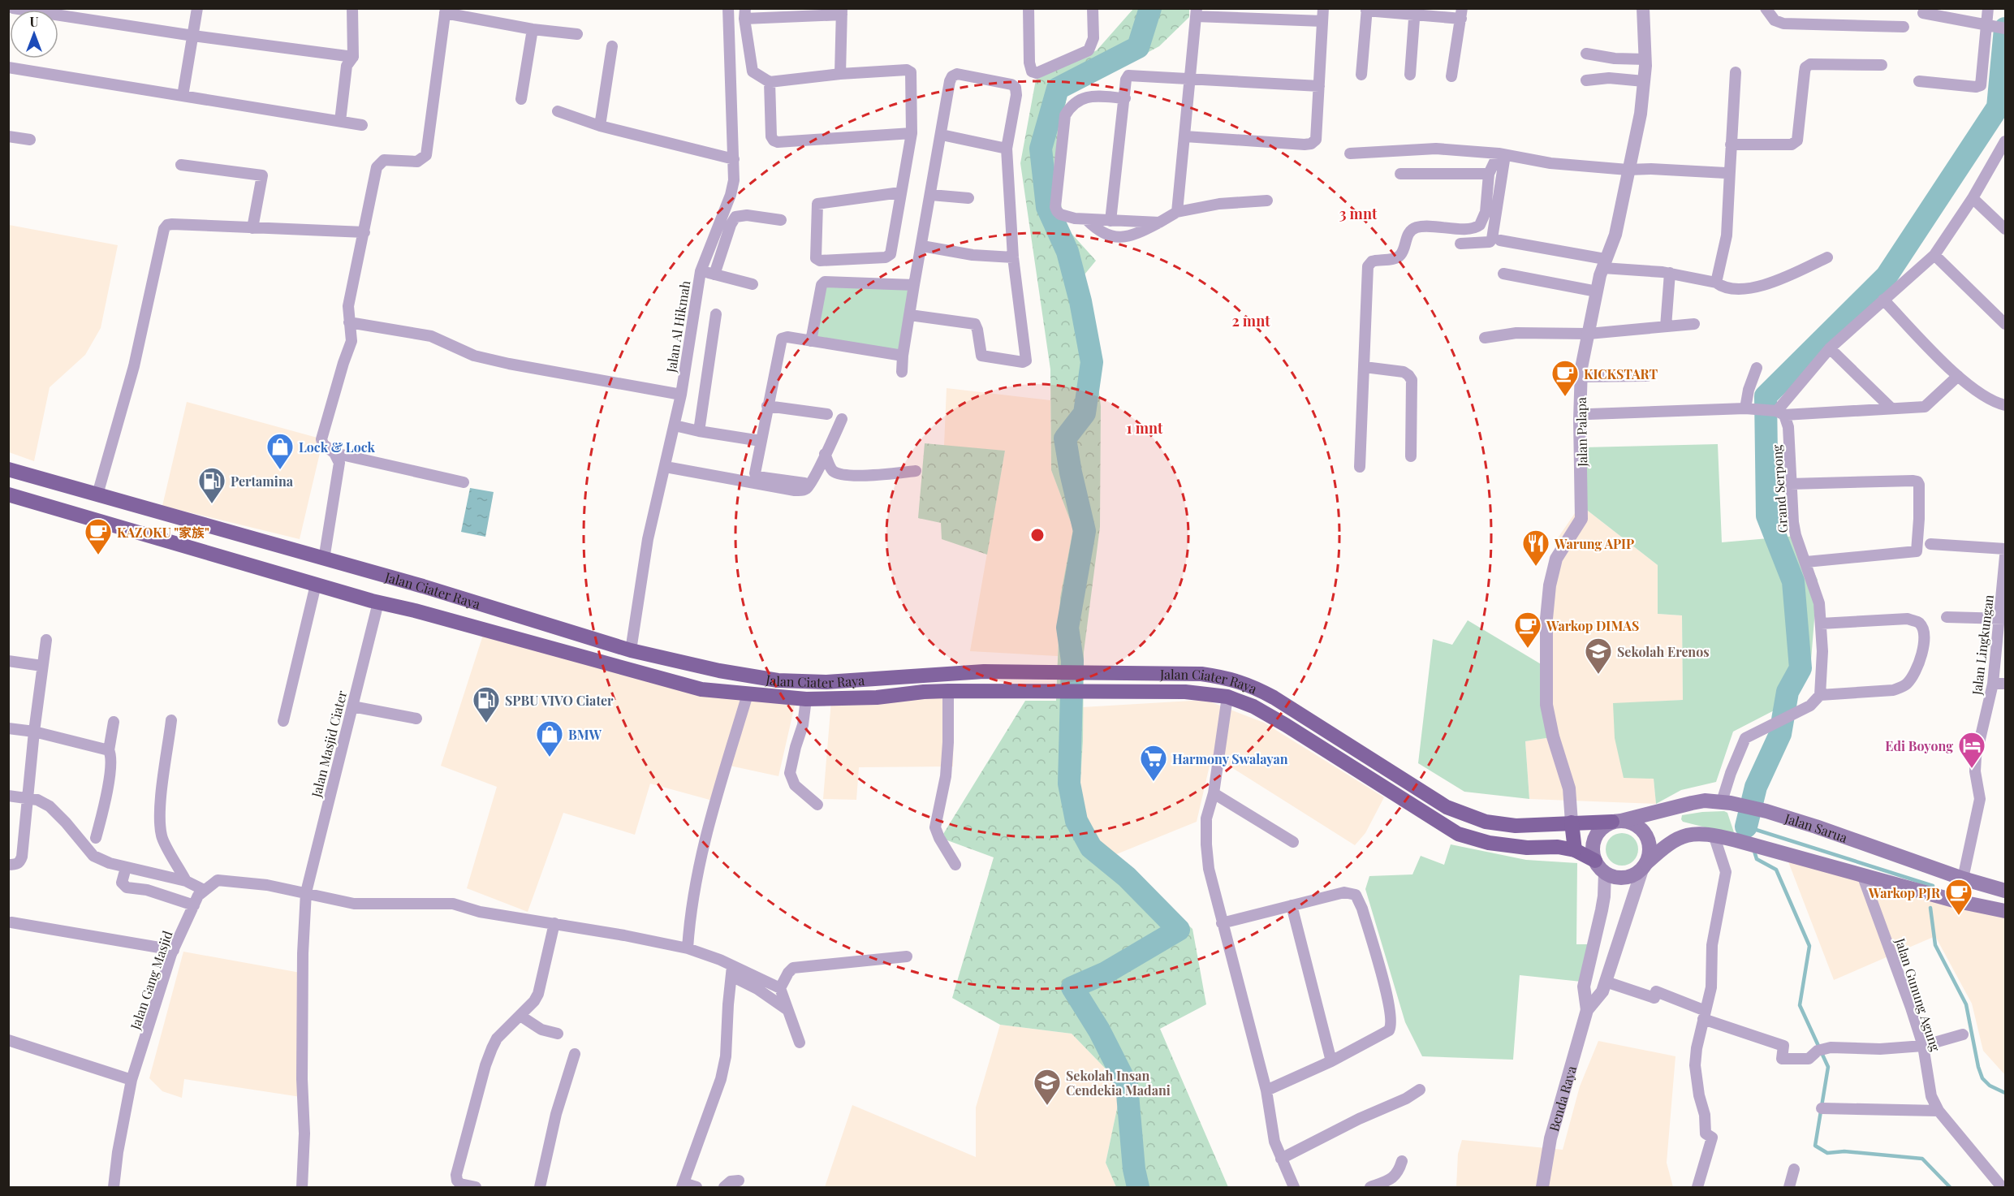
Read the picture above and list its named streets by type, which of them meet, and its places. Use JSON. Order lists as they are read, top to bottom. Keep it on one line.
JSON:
{"streets":{"main road":["Jalan Ciater Raya","Jalan Sarua"],"street":["Jalan Al Hikmah","Jalan Palapa","Grand Serpong","Jalan Lingkungan","Jalan Masjid Ciater","Jalan Gang Masjid","Jalan Gunung Agung","Benda Raya"]},"crossings":[["Jalan Al Hikmah","Jalan Ciater Raya"],["Jalan Palapa","Jalan Ciater Raya"],["Jalan Ciater Raya","Jalan Masjid Ciater"],["Jalan Ciater Raya","Jalan Sarua"],["Jalan Ciater Raya","Benda Raya"],["Jalan Lingkungan","Jalan Sarua"],["Jalan Sarua","Benda Raya"]],"places":{"cafe":["KICKSTART","KAZOKU \"家族\"","Warkop DIMAS","Warkop PJR"],"shop":["Lock & Lock","BMW"],"fuel station":["Pertamina","SPBU VIVO Ciater"],"restaurant":["Warung APIP"],"school or university":["Sekolah Erenos","Sekolah Insan Cendekia Madani"],"hotel":["Edi Boyong"],"supermarket":["Harmony Swalayan"]},"north":"top","rings":["3 mnt","2 mnt","1 mnt"]}
